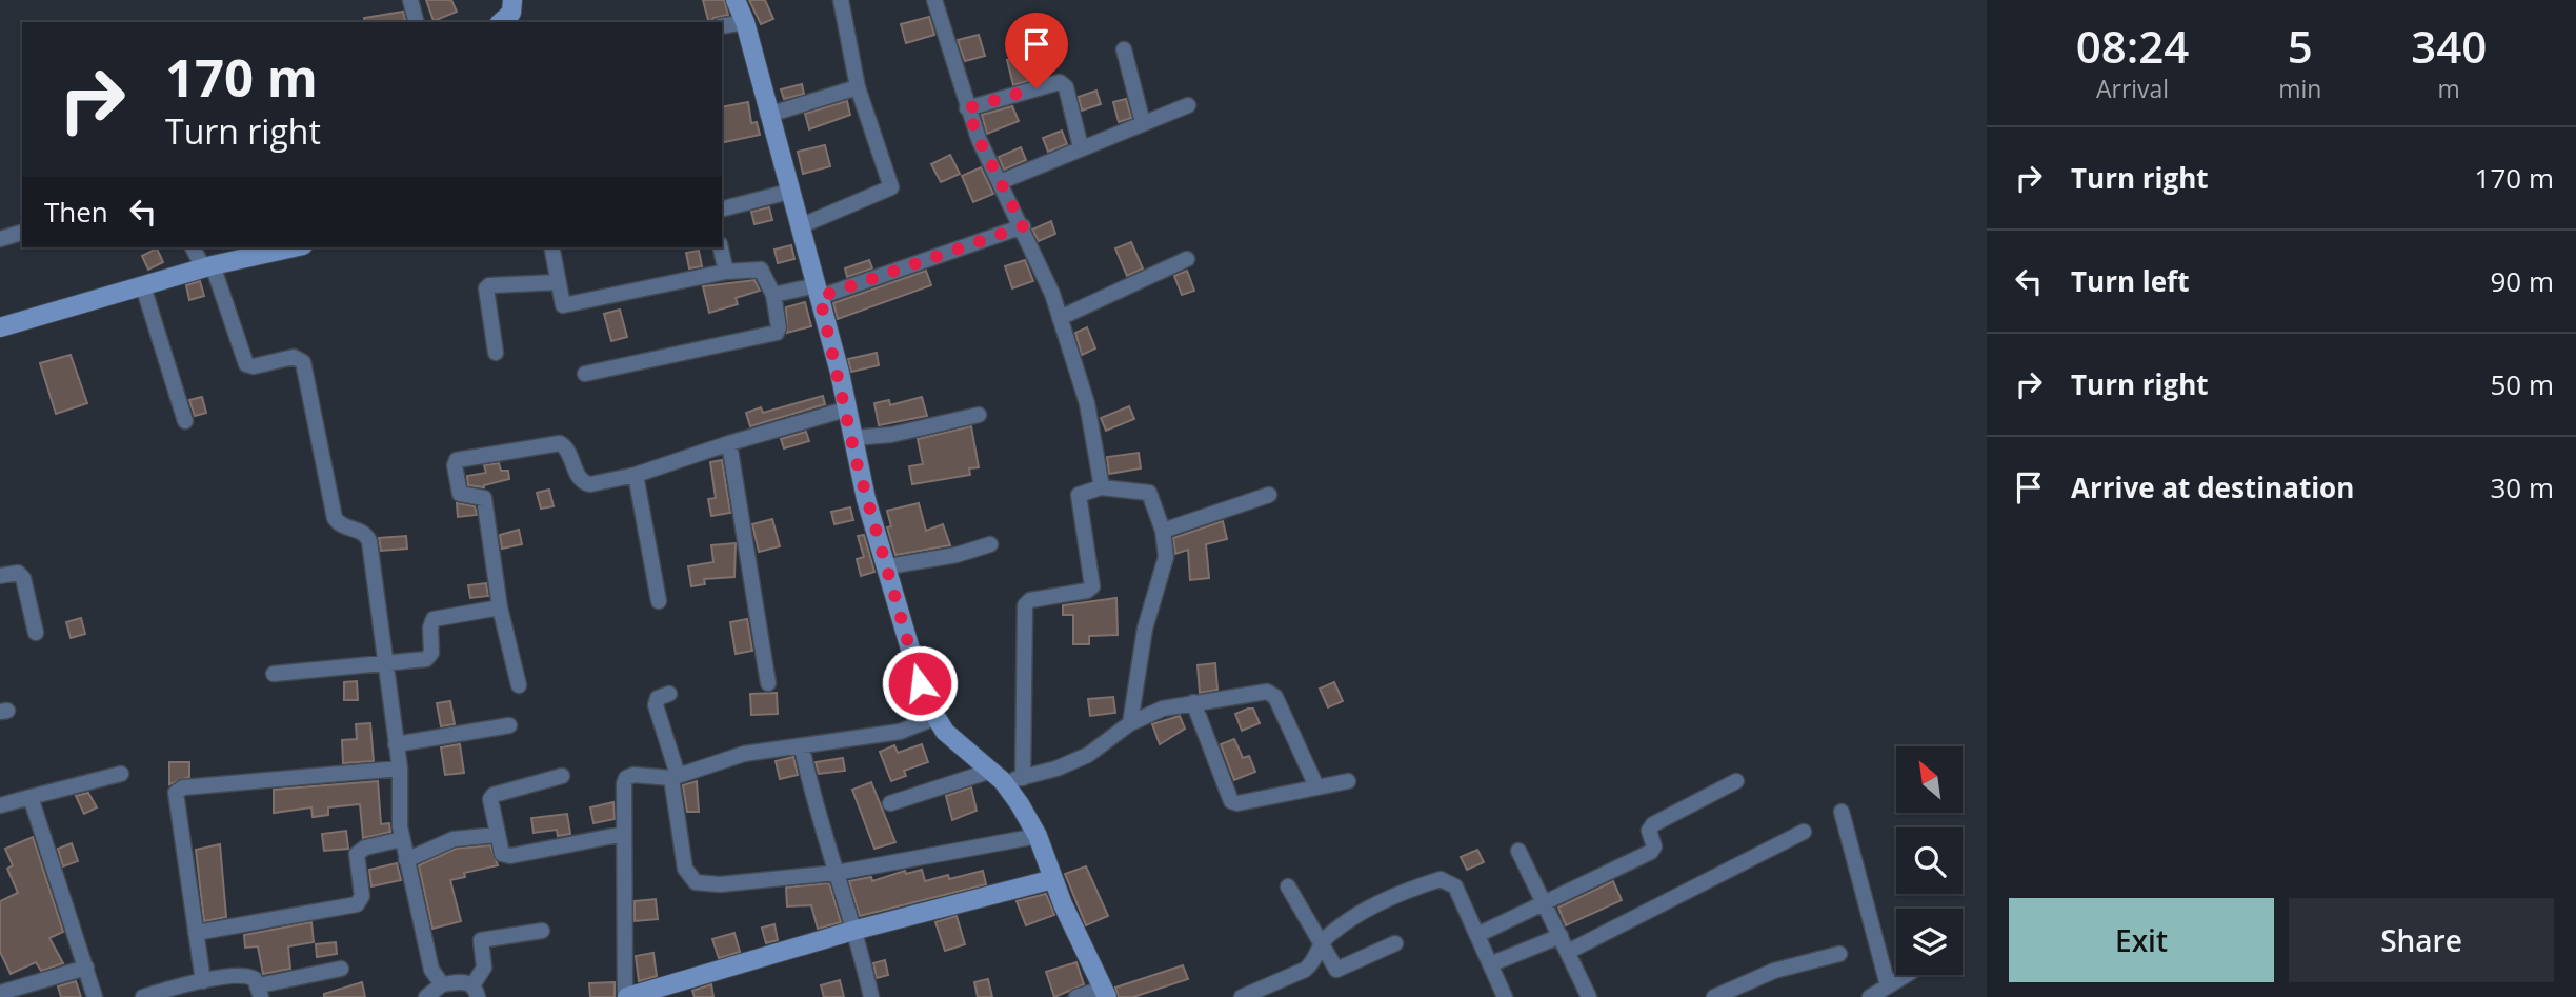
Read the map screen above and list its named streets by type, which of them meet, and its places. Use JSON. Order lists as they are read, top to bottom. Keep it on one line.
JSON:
{"north":"top left","page":{"eta":["08:24","Arrival","5","min","340","m"],"turn":["170 m","Turn right"],"list":[{"name":"Turn right","value":"170 m"},{"name":"Turn left","value":"90 m"},{"name":"Turn right","value":"50 m"},{"name":"Arrive at destination","value":"30 m"}],"then":"Then","buttons":["Exit","Share"]}}
